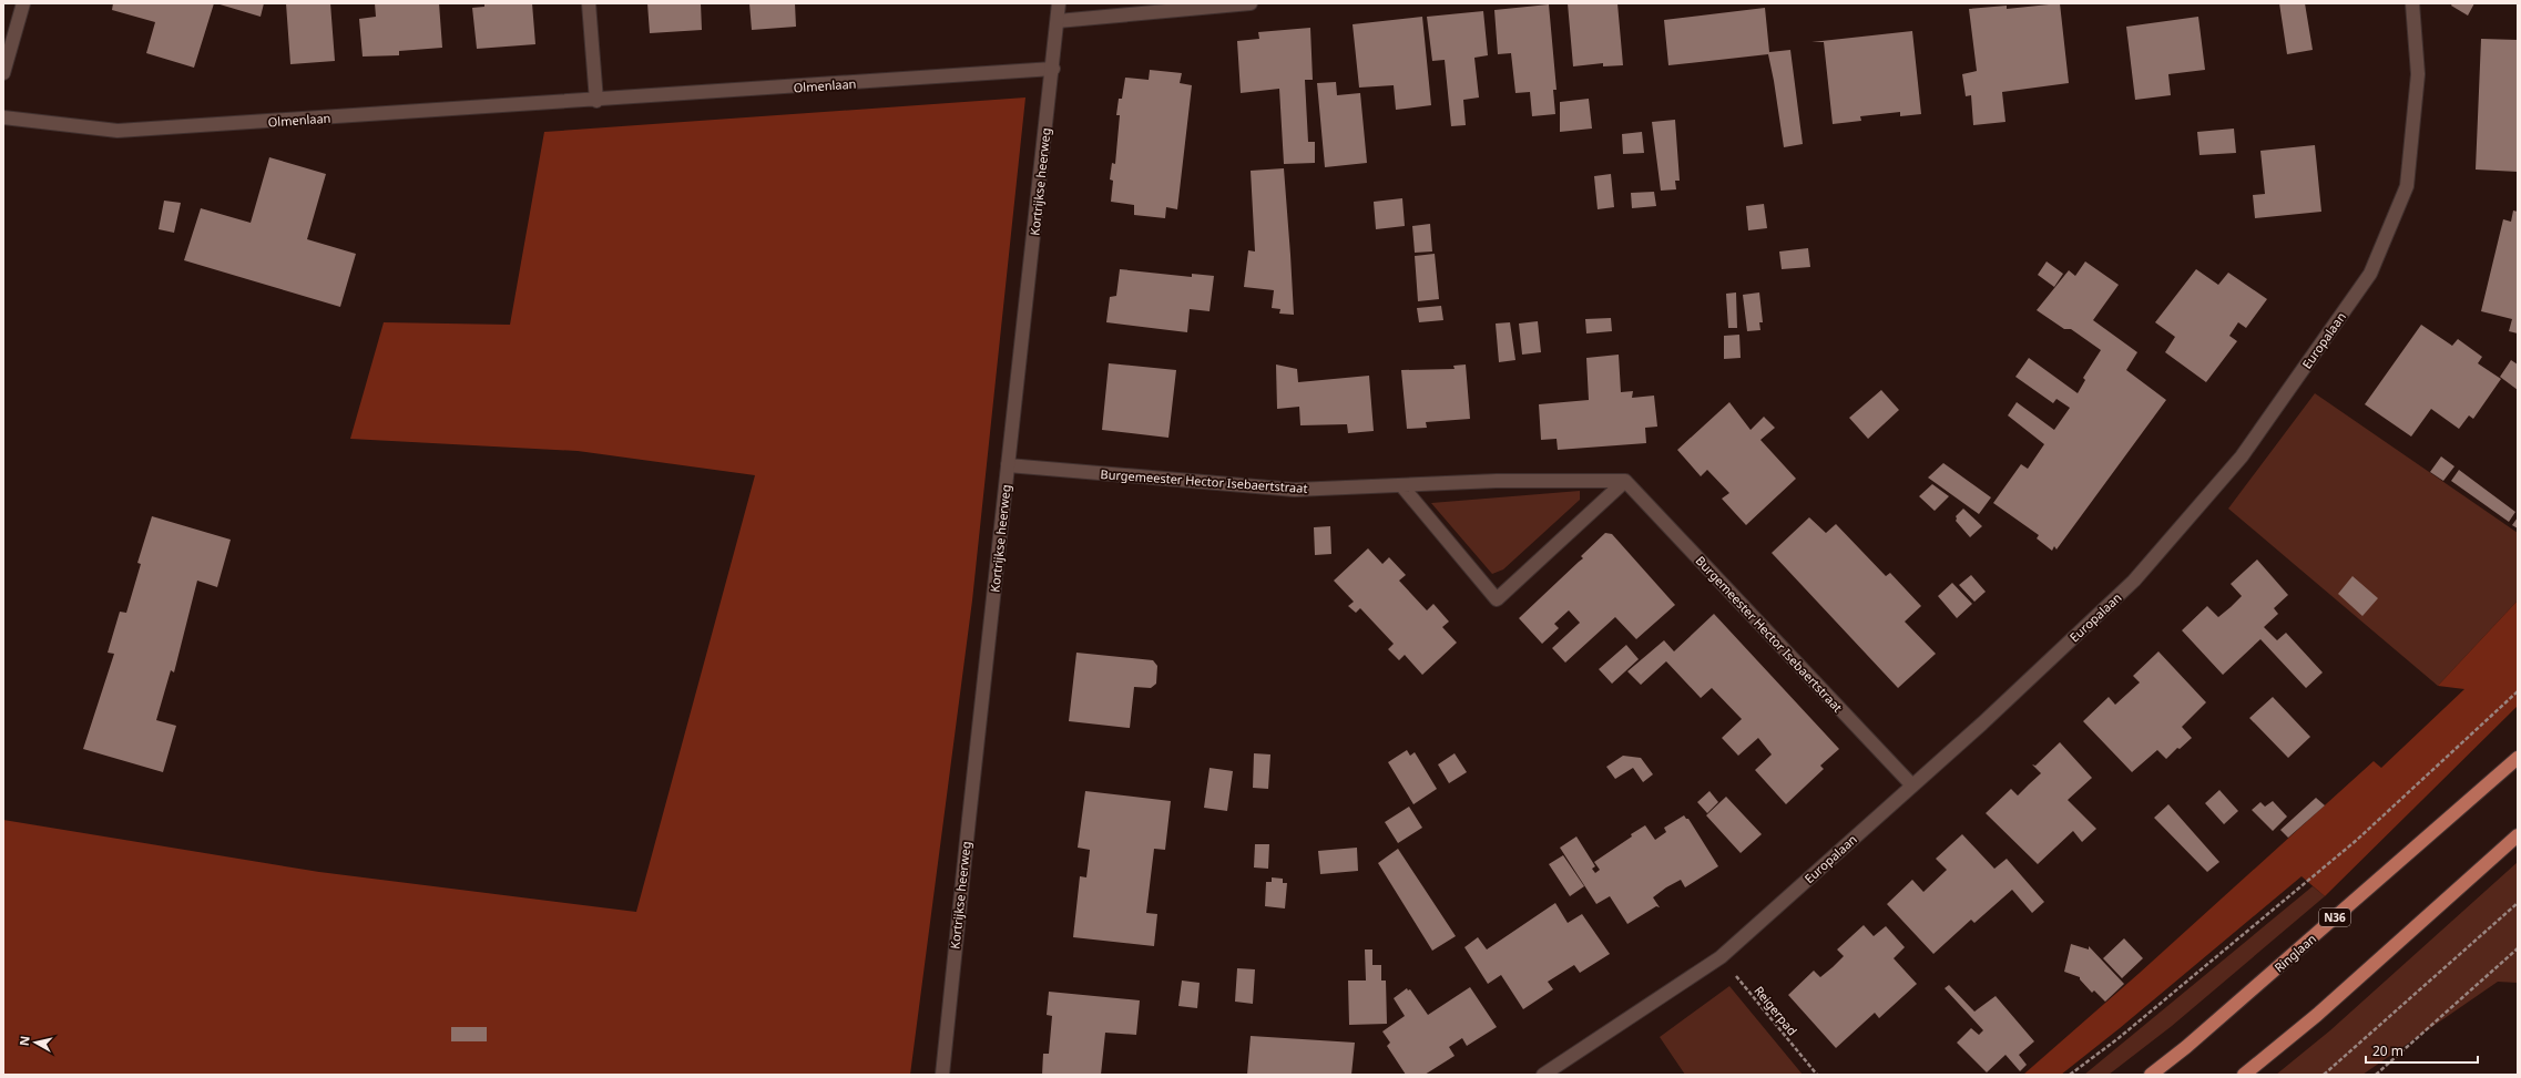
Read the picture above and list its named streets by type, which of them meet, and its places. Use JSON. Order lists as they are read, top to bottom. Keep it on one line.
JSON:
{"streets":{"main road":["N36","Ringlaan"],"street":["Olmenlaan","Kortrijkse heerweg","Europalaan","Burgemeester Hector Isebaertstraat"],"path":["Reigerpad"]},"crossings":[["Olmenlaan","Kortrijkse heerweg"],["Kortrijkse heerweg","Burgemeester Hector Isebaertstraat"],["Europalaan","Burgemeester Hector Isebaertstraat"],["Europalaan","Reigerpad"]],"scale_bar":"20 m","north":"left"}
